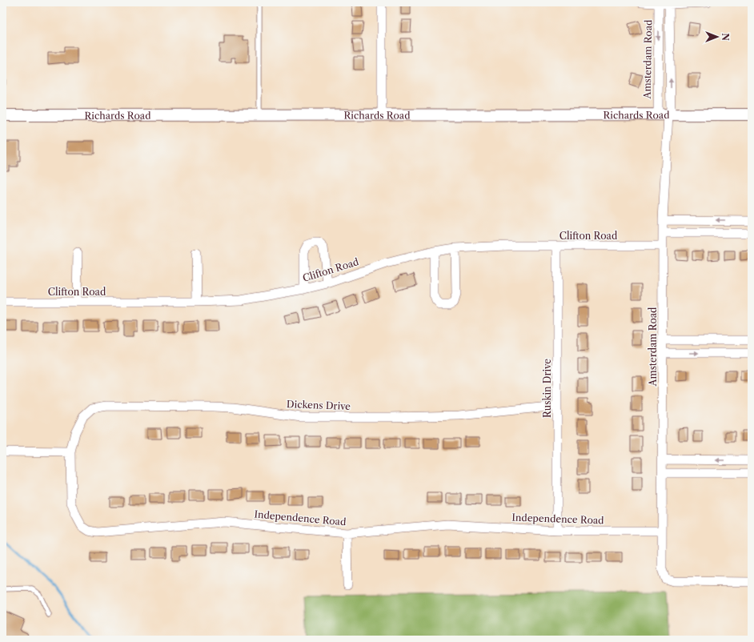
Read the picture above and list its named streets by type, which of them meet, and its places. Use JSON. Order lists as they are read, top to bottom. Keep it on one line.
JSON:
{"streets":{"street":["Amsterdam Road","Richards Road","Clifton Road","Ruskin Drive","Dickens Drive","Independence Road"]},"crossings":[["Amsterdam Road","Richards Road"],["Amsterdam Road","Clifton Road"],["Amsterdam Road","Independence Road"],["Clifton Road","Ruskin Drive"],["Ruskin Drive","Dickens Drive"],["Ruskin Drive","Independence Road"],["Dickens Drive","Independence Road"]],"north":"right"}
